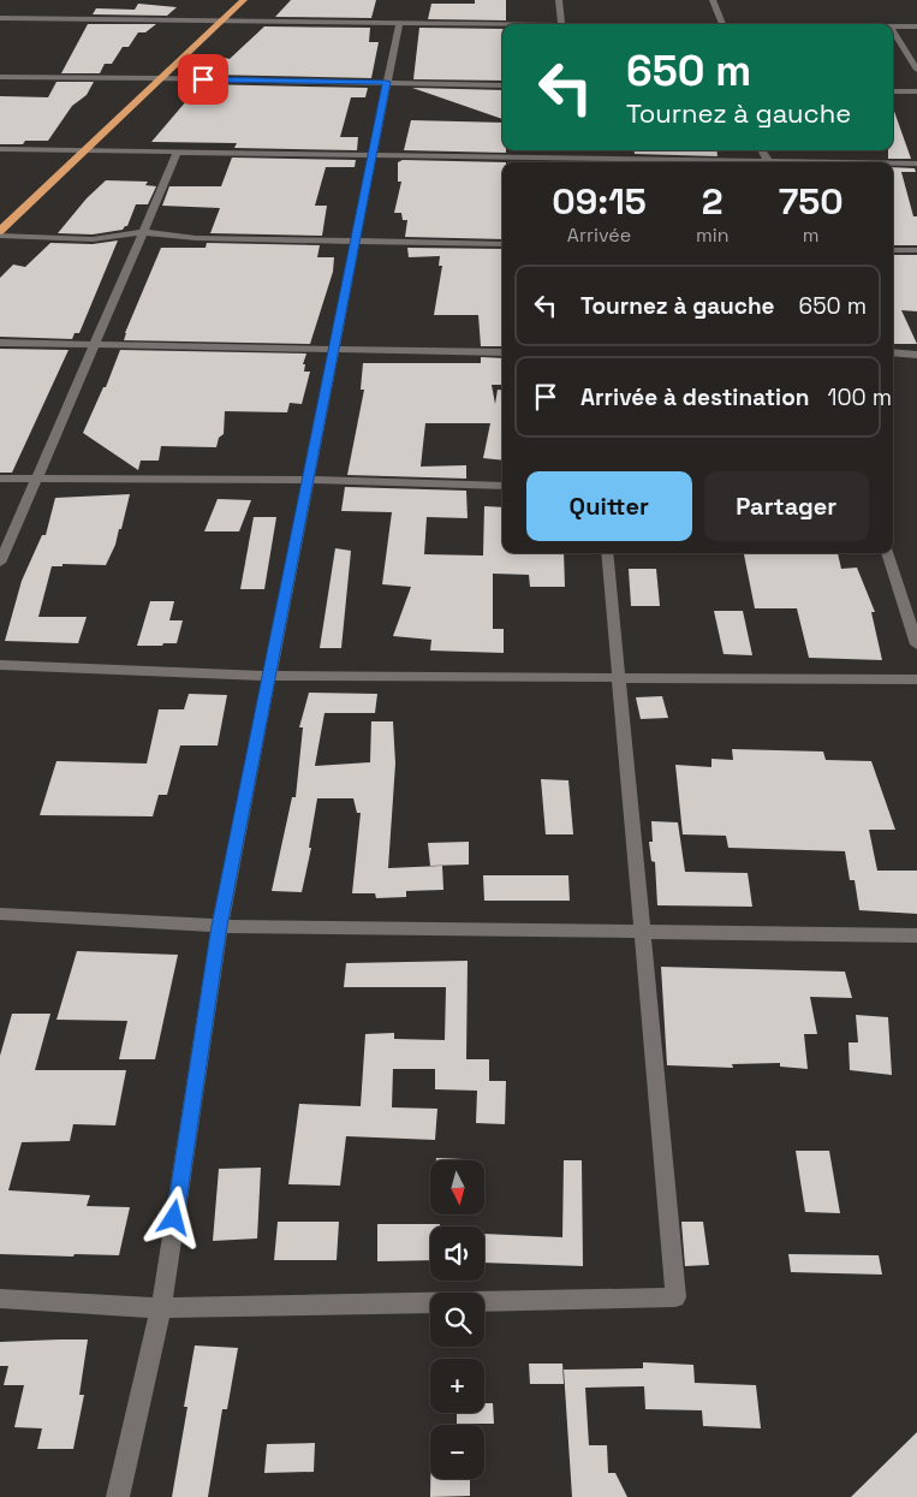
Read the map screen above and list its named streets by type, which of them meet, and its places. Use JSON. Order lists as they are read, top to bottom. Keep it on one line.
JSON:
{"north":"bottom","page":{"turn":["650 m","Tournez à gauche"],"eta":["09:15","Arrivée","2","min","750","m"],"list":[{"name":"Tournez à gauche","value":"650 m"},{"name":"Arrivée à destination","value":"100 m"}],"buttons":["Quitter","Partager"],"map_buttons":["+","−"]}}
